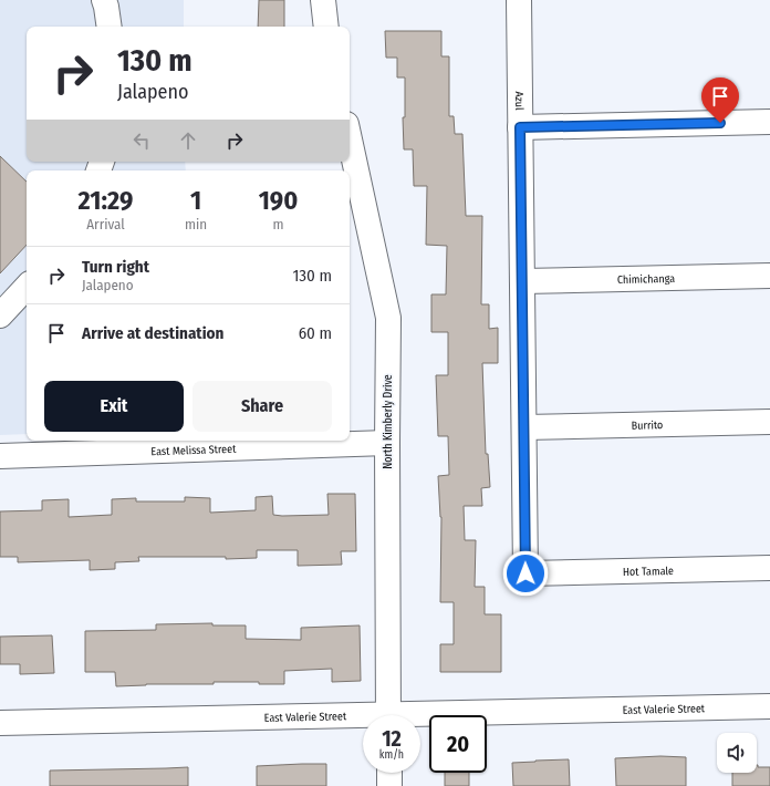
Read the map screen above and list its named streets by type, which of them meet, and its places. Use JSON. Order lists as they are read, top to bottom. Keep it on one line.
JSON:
{"streets":{"street":["Azul","Chimichanga","North Kimberly Drive","Burrito","East Melissa Street","Hot Tamale","East Valerie Street"]},"crossings":[["Azul","Chimichanga"],["Azul","Burrito"],["Azul","Hot Tamale"],["North Kimberly Drive","East Melissa Street"]],"page":{"turn":["130 m","Jalapeno"],"eta":["21:29","Arrival","1","min","190","m"],"list":[{"name":"Turn right","note":"Jalapeno","value":"130 m"},{"name":"Arrive at destination","value":"60 m"}],"buttons":["Exit","Share"],"speed":"12 km/h","limit":"20"}}
